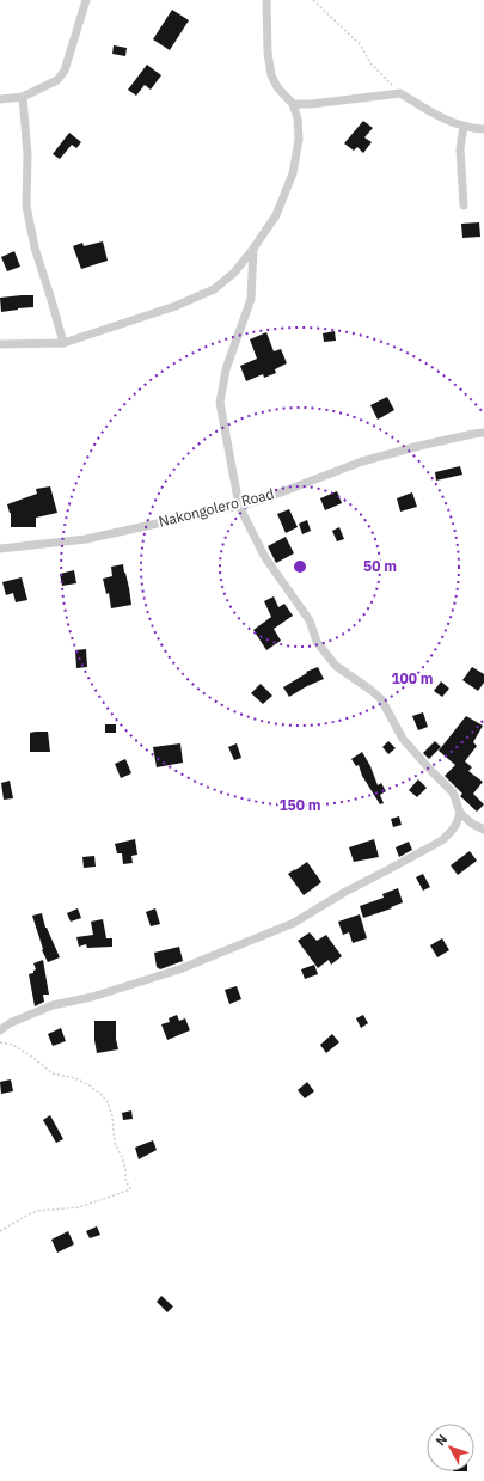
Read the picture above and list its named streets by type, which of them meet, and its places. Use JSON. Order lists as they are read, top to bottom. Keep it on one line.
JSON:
{"streets":{"street":["Nakongolero Road"]},"north":"top left","rings":["50 m","100 m","150 m"]}
